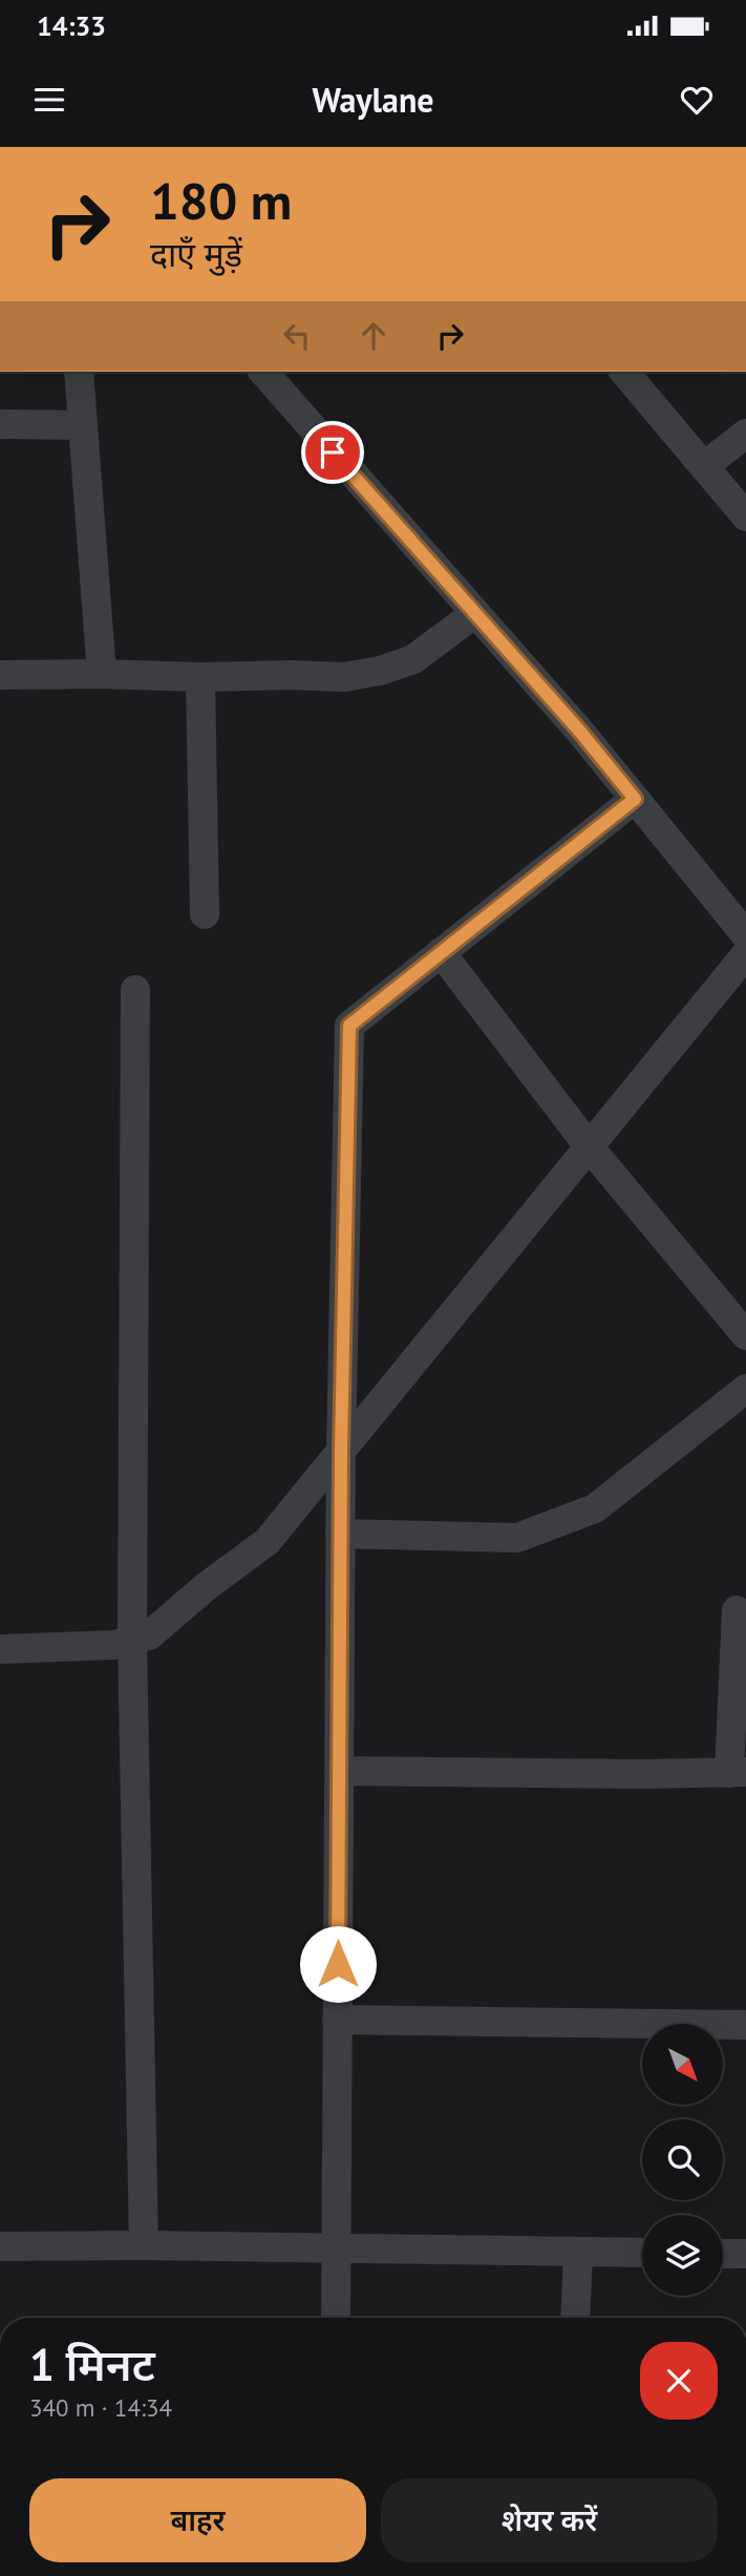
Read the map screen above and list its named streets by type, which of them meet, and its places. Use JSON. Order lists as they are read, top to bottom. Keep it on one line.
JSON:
{"north":"bottom right","page":{"status":"14:33","header":"Waylane","turn":["180 m","दाएँ मुड़ें"],"heading":["1 मिनट","340 m · 14:34"],"buttons":["बाहर","शेयर करें"]}}
